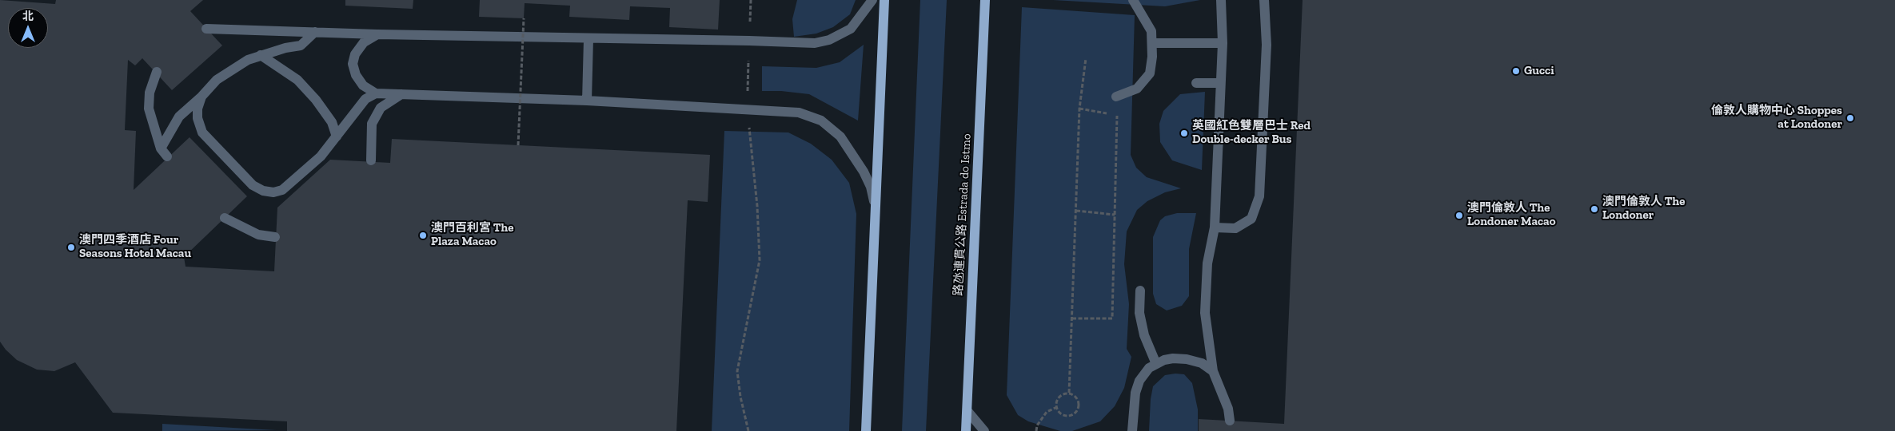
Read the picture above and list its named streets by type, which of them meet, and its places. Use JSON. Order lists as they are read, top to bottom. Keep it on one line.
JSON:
{"streets":{"main road":["路氹連貫公路 Estrada do Istmo"]},"places":["Gucci","倫敦人購物中心 Shoppes at Londoner","英國紅色雙層巴士 Red Double-decker Bus","澳門倫敦人 The Londoner","澳門倫敦人 The Londoner Macao","澳門百利宮 The Plaza Macao","澳門四季酒店 Four Seasons Hotel Macau"],"north":"top"}
